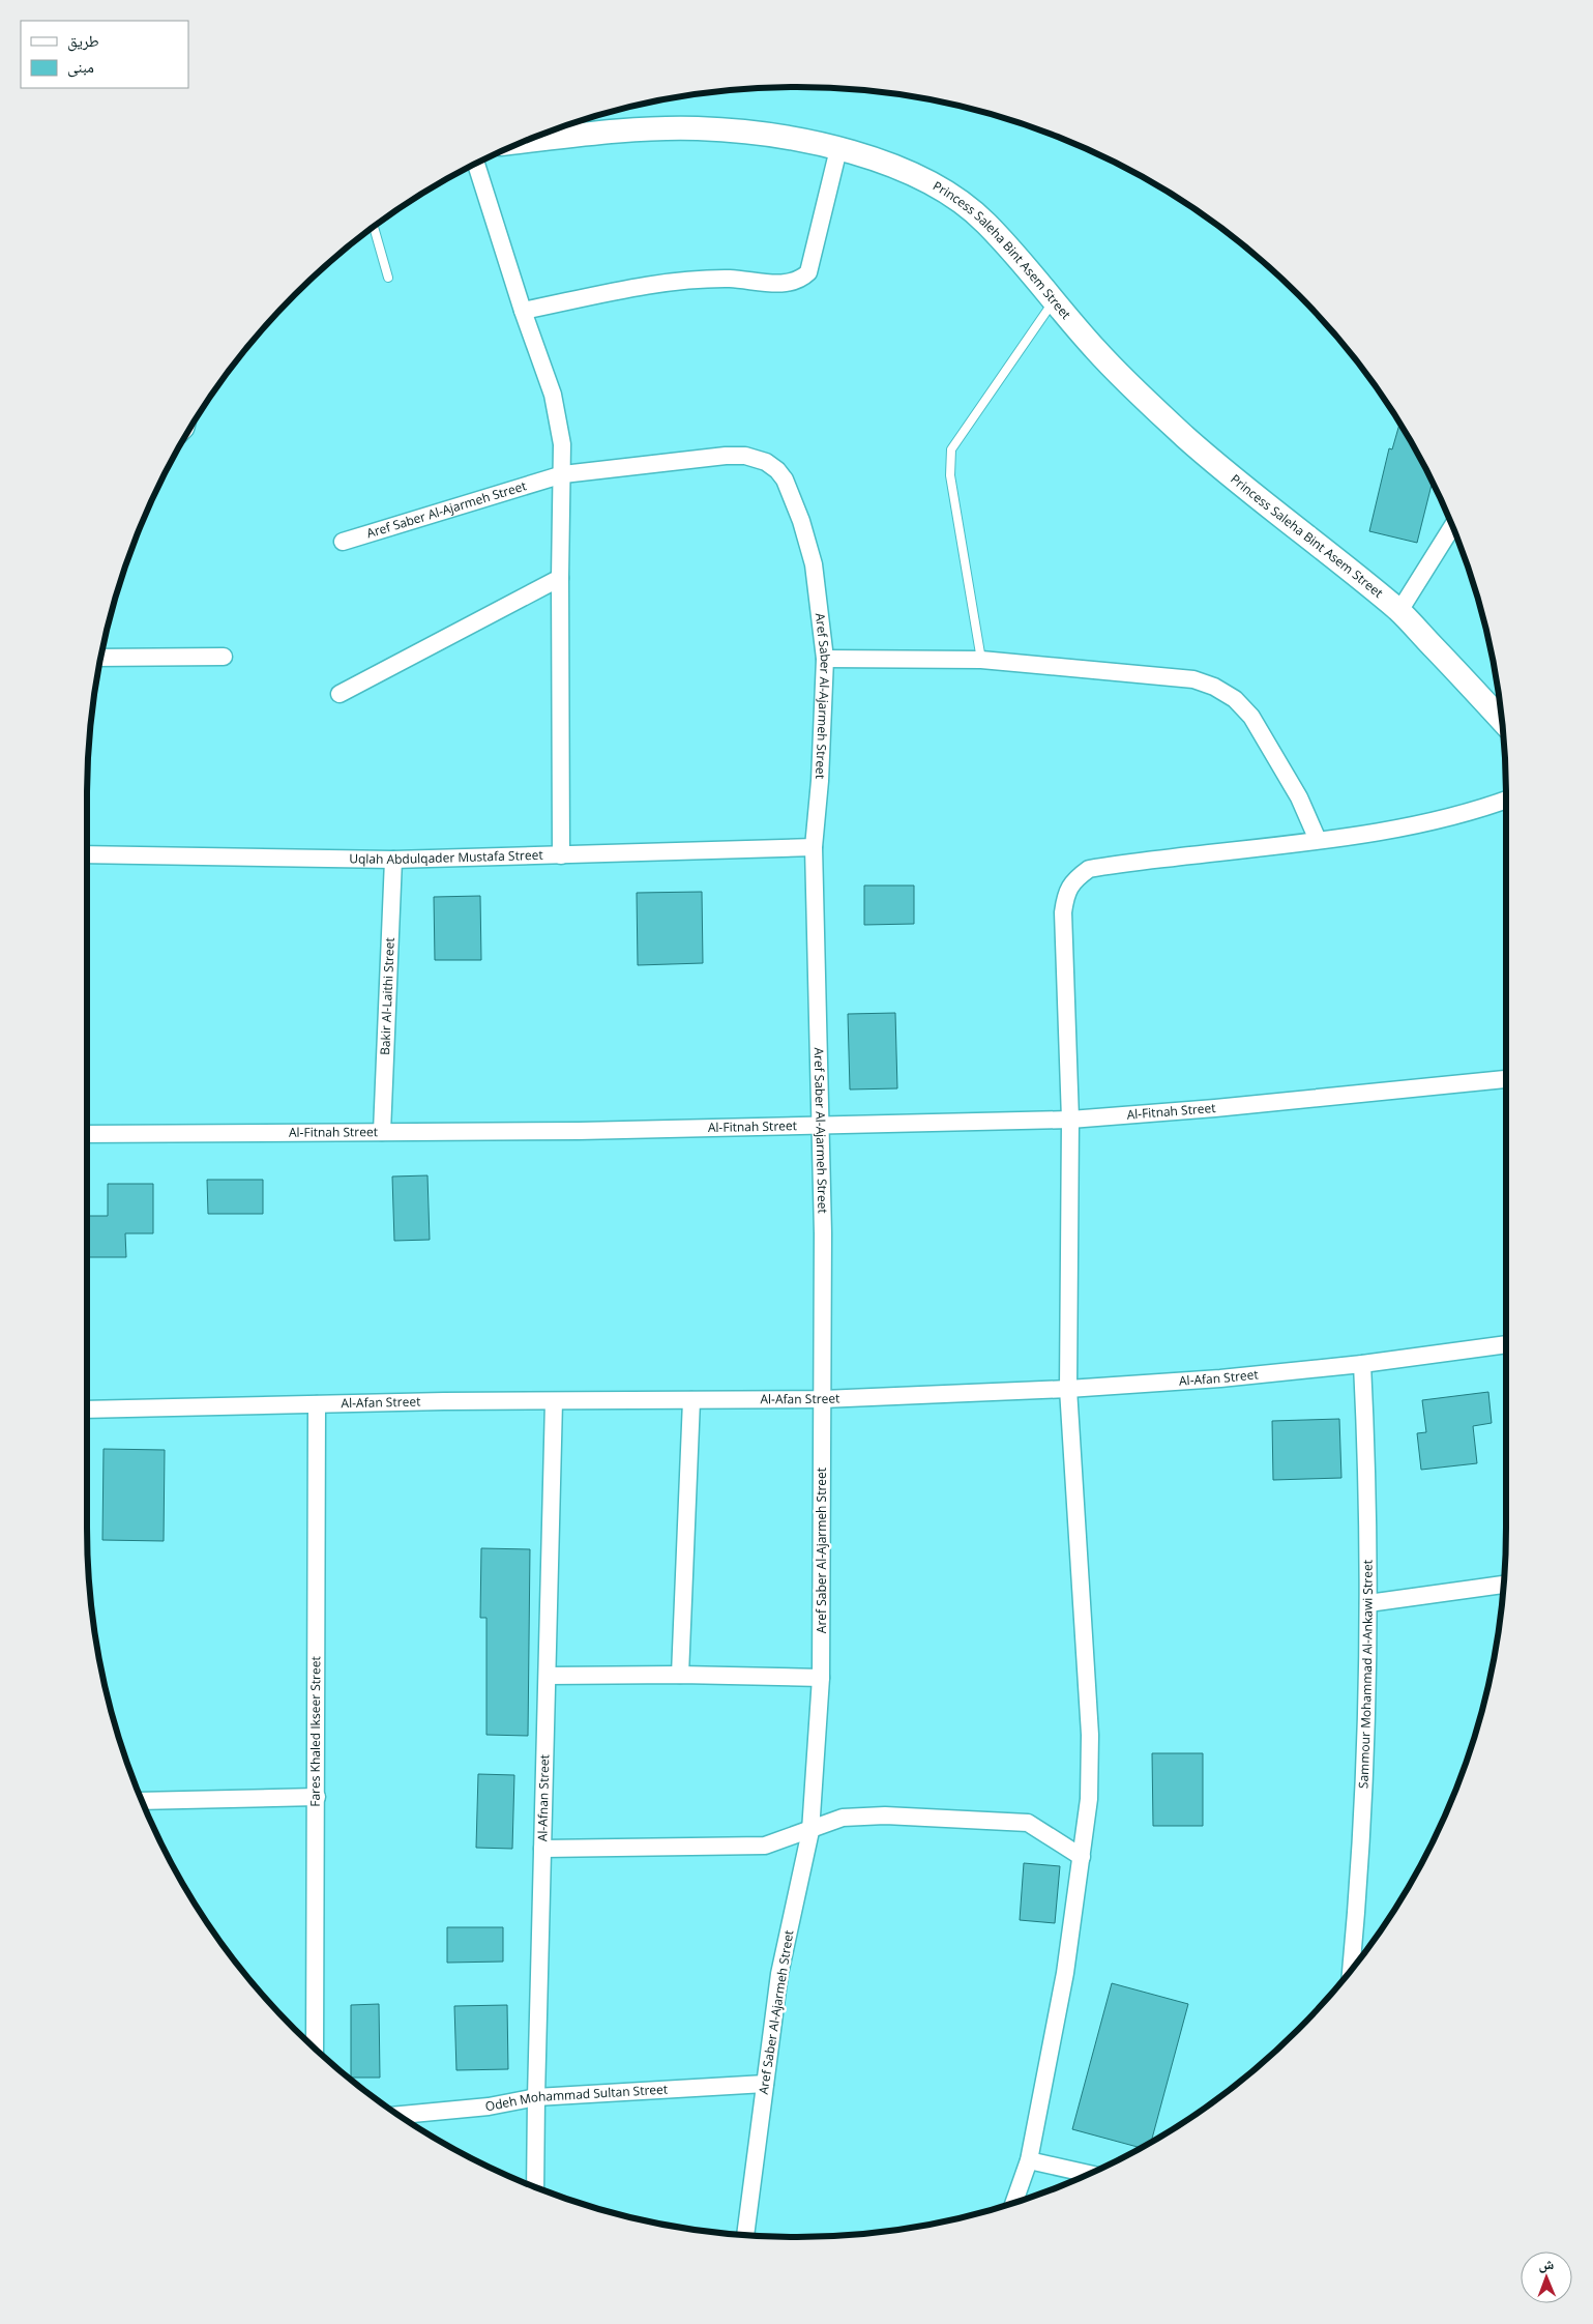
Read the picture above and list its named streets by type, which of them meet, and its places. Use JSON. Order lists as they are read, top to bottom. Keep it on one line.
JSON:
{"streets":{"street":["Princess Saleha Bint Asem Street","Aref Saber Al-Ajarmeh Street","Uqlah Abdulqader Mustafa Street","Bakir Al-Laithi Street","Al-Fitnah Street","Al-Afan Street","Sammour Mohammad Al-Ankawi Street","Fares Khaled Ikseer Street","Al-Afnan Street","Odeh Mohammad Sultan Street"]},"crossings":[["Aref Saber Al-Ajarmeh Street","Uqlah Abdulqader Mustafa Street"],["Aref Saber Al-Ajarmeh Street","Al-Fitnah Street"],["Aref Saber Al-Ajarmeh Street","Al-Afan Street"],["Aref Saber Al-Ajarmeh Street","Odeh Mohammad Sultan Street"],["Uqlah Abdulqader Mustafa Street","Bakir Al-Laithi Street"],["Bakir Al-Laithi Street","Al-Fitnah Street"],["Al-Afan Street","Sammour Mohammad Al-Ankawi Street"],["Al-Afan Street","Fares Khaled Ikseer Street"],["Al-Afan Street","Al-Afnan Street"],["Al-Afnan Street","Odeh Mohammad Sultan Street"]],"legend":["طريق","مبنى"],"north":"top"}
